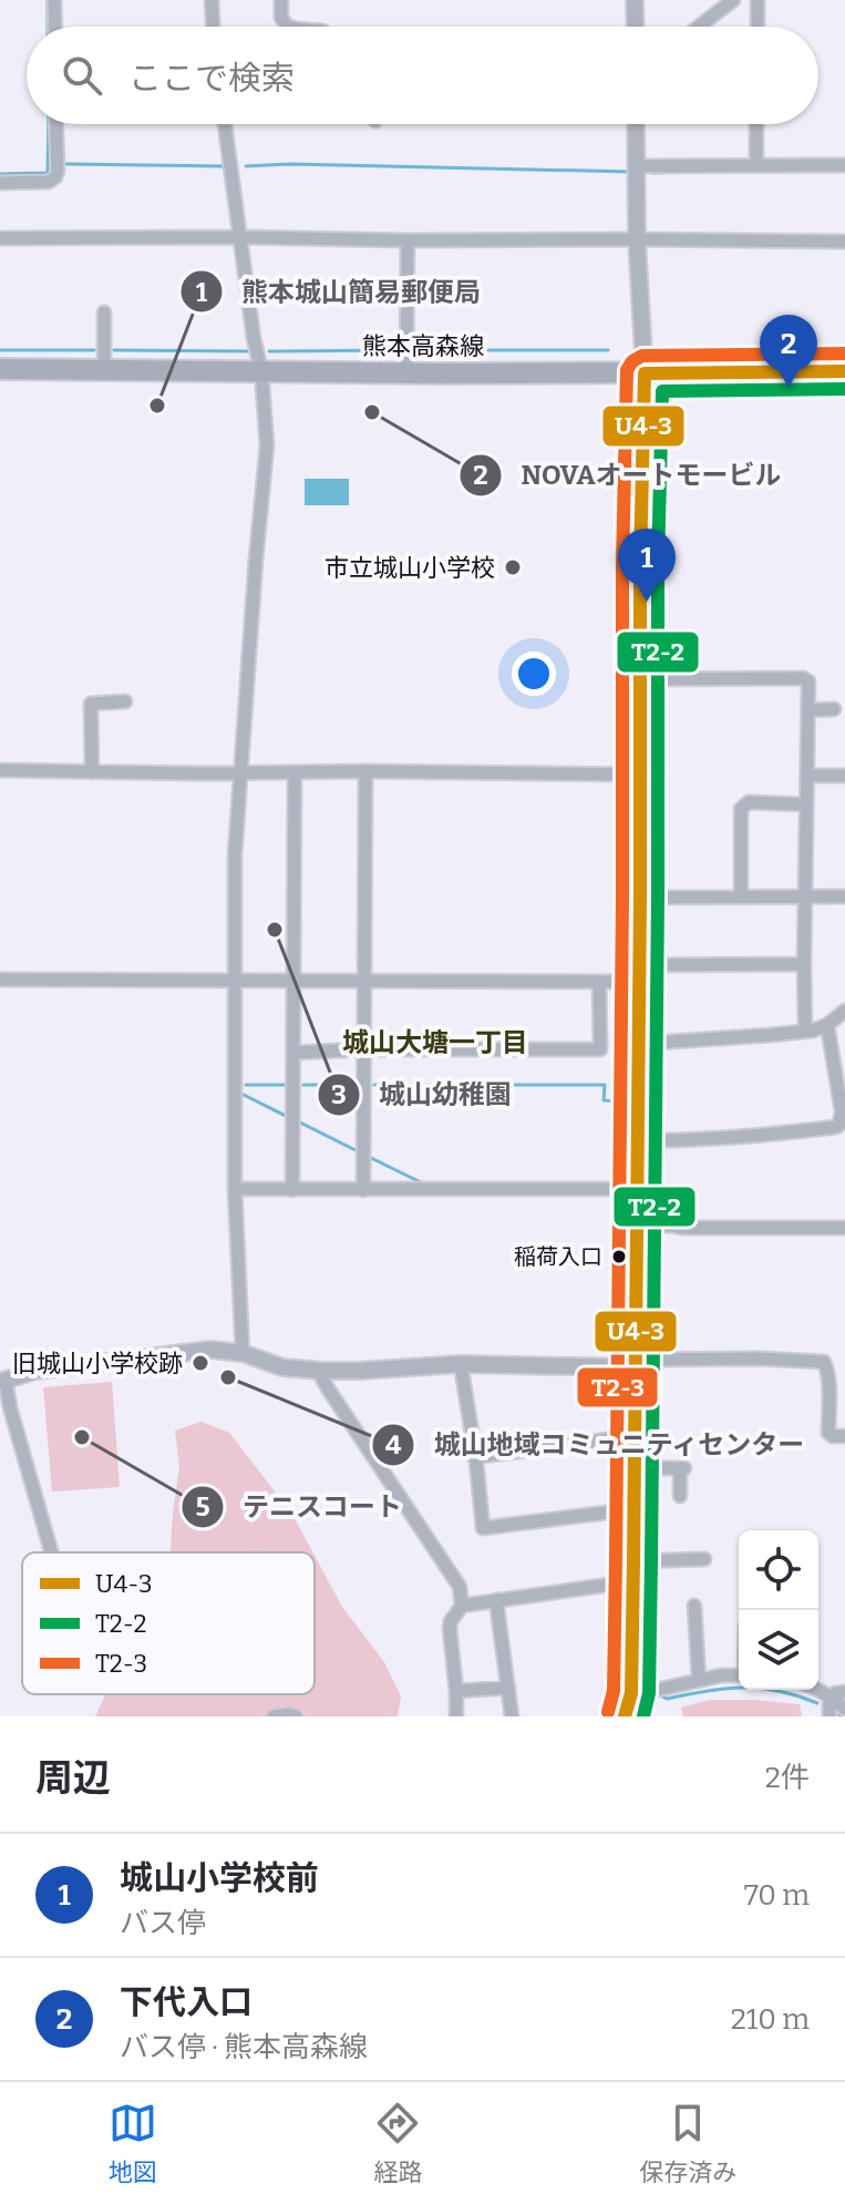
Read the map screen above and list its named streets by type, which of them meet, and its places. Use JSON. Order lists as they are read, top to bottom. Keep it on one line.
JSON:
{"streets":{"main road":["熊本高森線"]},"districts":["城山大塘一丁目"],"places":["熊本城山簡易郵便局","NOVAオートモービル","市立城山小学校","城山幼稚園","稲荷入口","旧城山小学校跡","城山地域コミュニティセンター","テニスコート"],"lines":["transit line T2-3","transit line U4-3","transit line T2-2"],"legend":["U4-3","T2-2","T2-3"],"page":{"search":"ここで検索","pins":["2","1"],"heading":["周辺","2件"],"list":[{"mark":"1","name":"城山小学校前","note":"バス停","value":"70 m"},{"mark":"2","name":"下代入口","note":"バス停 · 熊本高森線","value":"210 m"}],"nav":["地図","経路","保存済み"]}}
